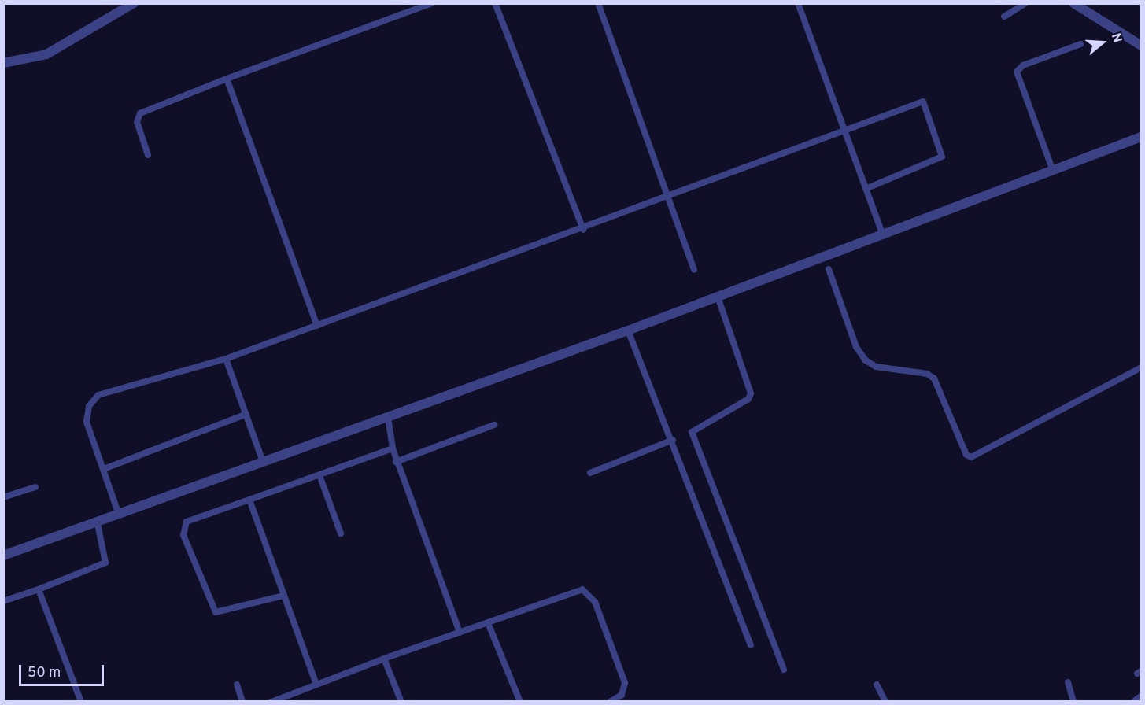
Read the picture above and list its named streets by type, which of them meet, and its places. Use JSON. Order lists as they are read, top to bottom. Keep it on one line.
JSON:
{"scale_bar":"50 m","north":"right"}
